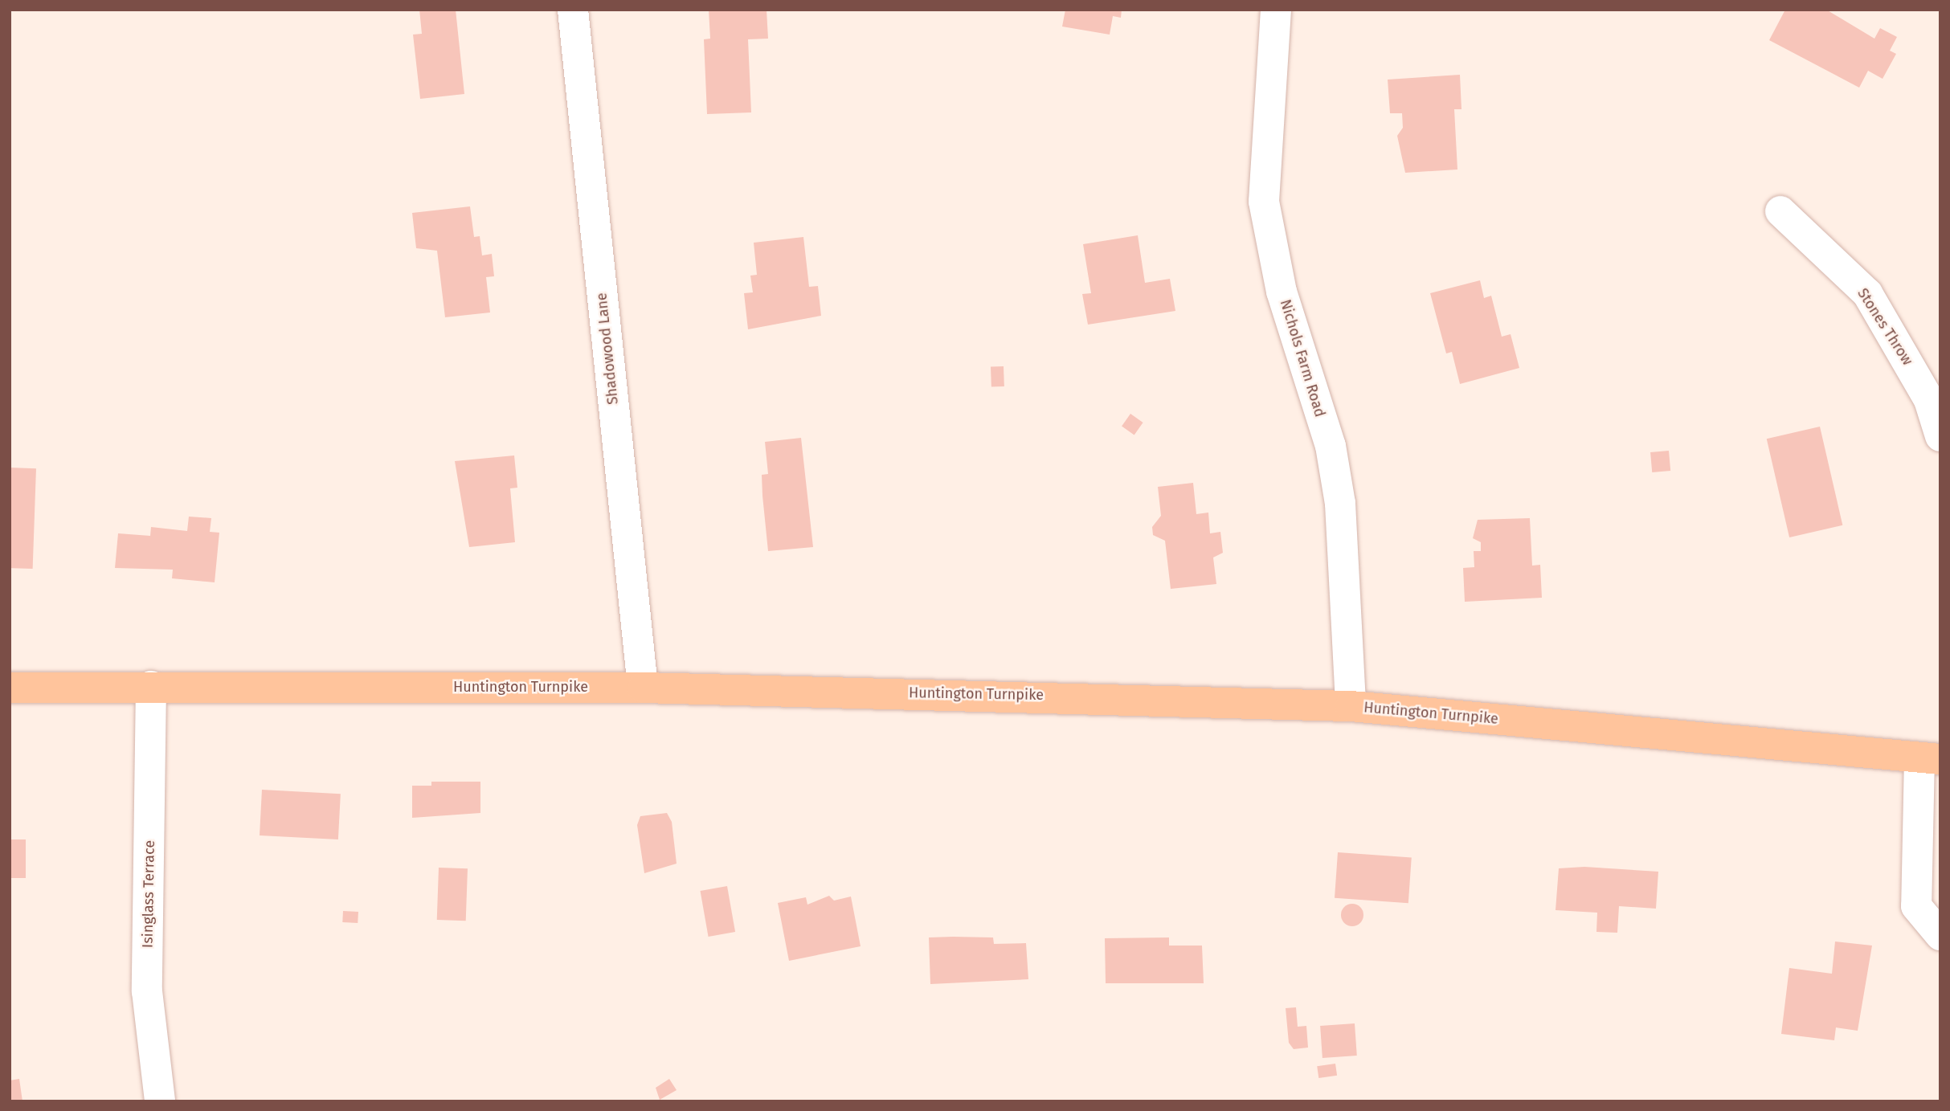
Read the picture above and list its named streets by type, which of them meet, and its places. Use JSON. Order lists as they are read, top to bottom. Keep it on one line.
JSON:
{"streets":{"main road":["Huntington Turnpike"],"street":["Stones Throw","Shadowood Lane","Nichols Farm Road","Isinglass Terrace"]},"crossings":[["Shadowood Lane","Huntington Turnpike"],["Nichols Farm Road","Huntington Turnpike"],["Huntington Turnpike","Isinglass Terrace"]]}
